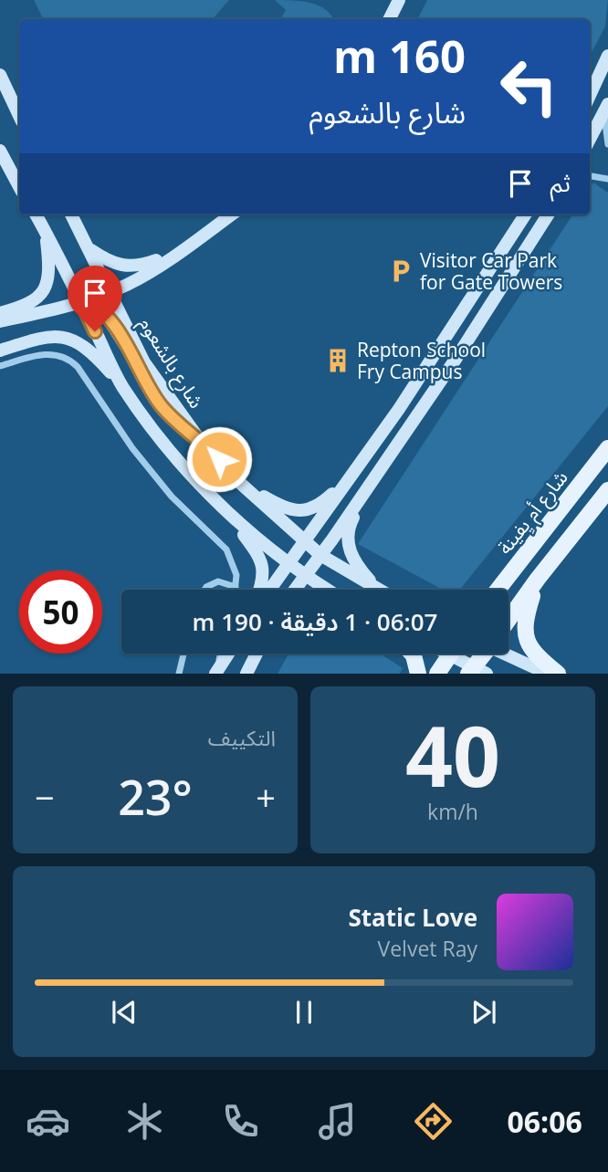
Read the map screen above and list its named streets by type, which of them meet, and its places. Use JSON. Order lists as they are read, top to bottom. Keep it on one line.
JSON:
{"streets":{"main road":["شارع بالشعوم","شارع أم يِفينة"]},"places":{"parking":["Visitor Car Park for Gate Towers"],"building":["Repton School Fry Campus"]},"page":{"turn":["160 m","شارع بالشعوم"],"then":"ثم","limit":"50","trip":"06:07 · 1 دقيقة · 190 m","tile":[["40","km/h"],"التكييف"],"heat":["−","23°","+"],"song":["Static Love","Velvet Ray"],"tabs":"06:06"}}
